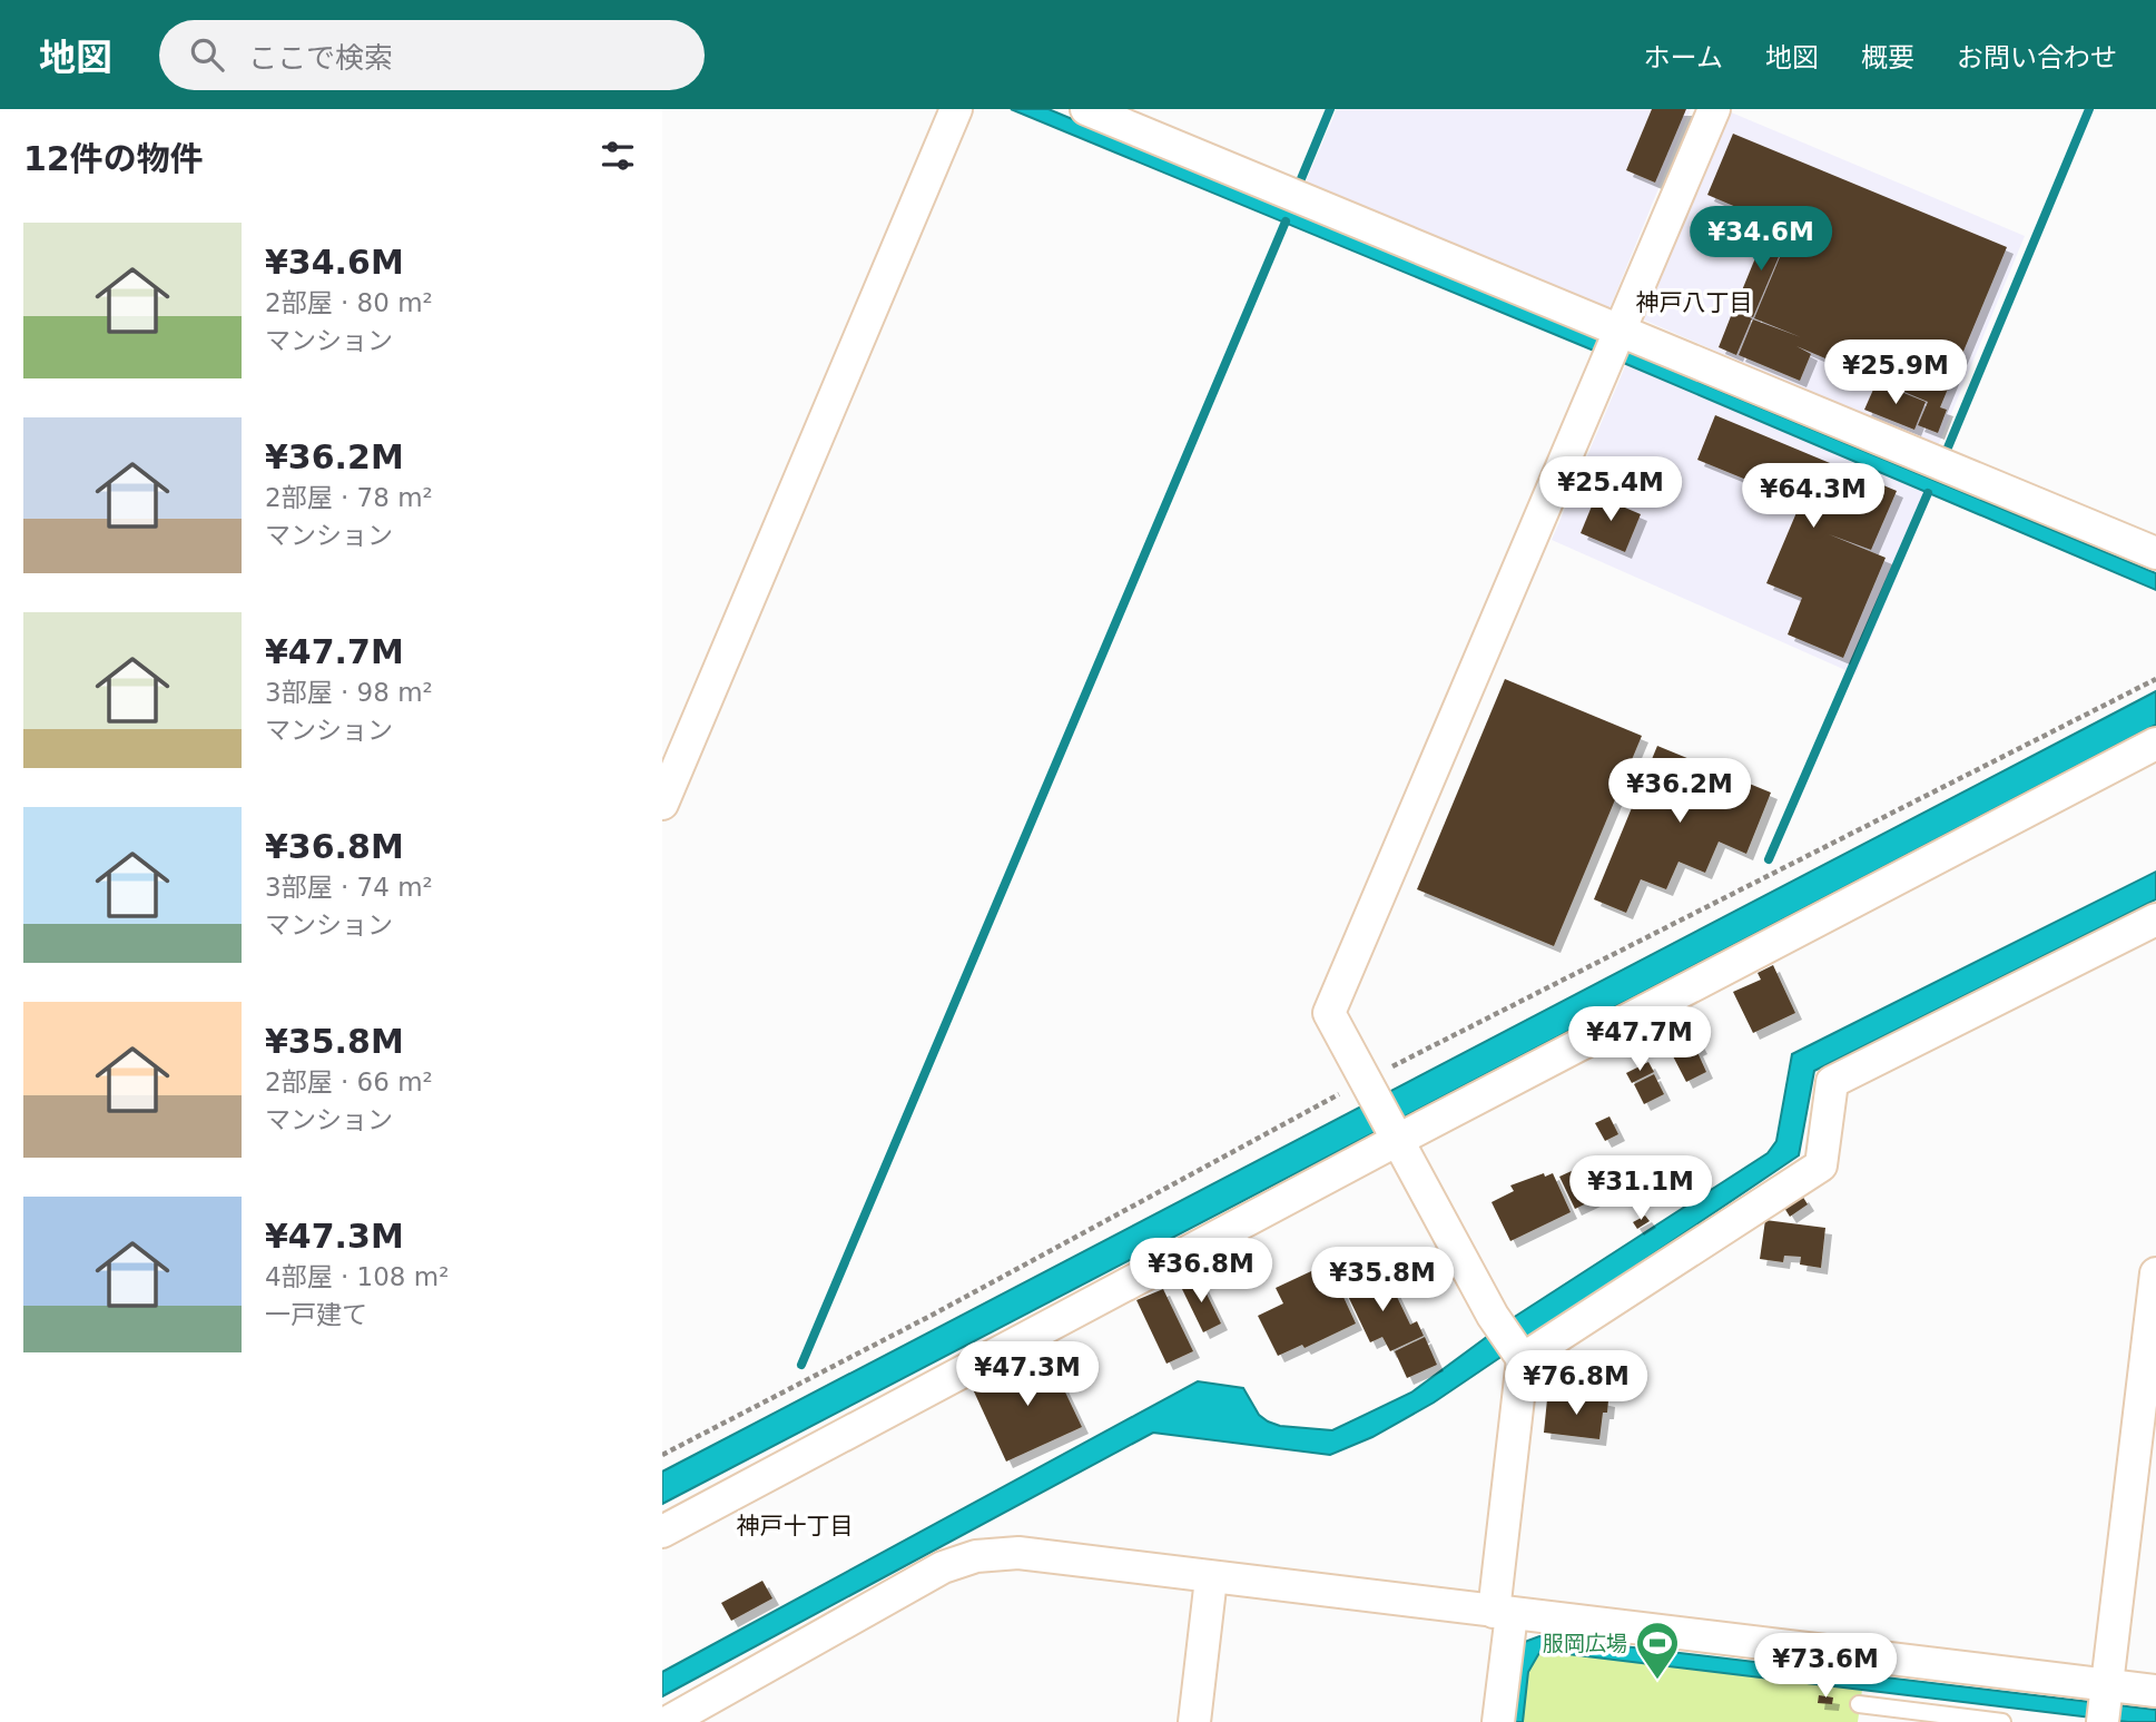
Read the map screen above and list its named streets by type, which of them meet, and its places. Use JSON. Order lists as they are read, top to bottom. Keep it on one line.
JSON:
{"districts":["神戸八丁目","神戸十丁目"],"places":{"sports":["服岡広場"]},"page":{"header":"地図","search":"ここで検索","nav":["ホーム","地図","概要","お問い合わせ"],"heading":"12件の物件","list":[{"name":"¥34.6M","note":"2部屋 · 80 m² · マンション"},{"name":"¥36.2M","note":"2部屋 · 78 m² · マンション"},{"name":"¥47.7M","note":"3部屋 · 98 m² · マンション"},{"name":"¥36.8M","note":"3部屋 · 74 m² · マンション"},{"name":"¥35.8M","note":"2部屋 · 66 m² · マンション"},{"name":"¥47.3M","note":"4部屋 · 108 m² · 一戸建て"}],"price":["¥34.6M","¥25.9M","¥25.4M","¥64.3M","¥36.2M","¥47.7M","¥31.1M","¥36.8M","¥35.8M","¥47.3M","¥76.8M","¥73.6M"]}}
